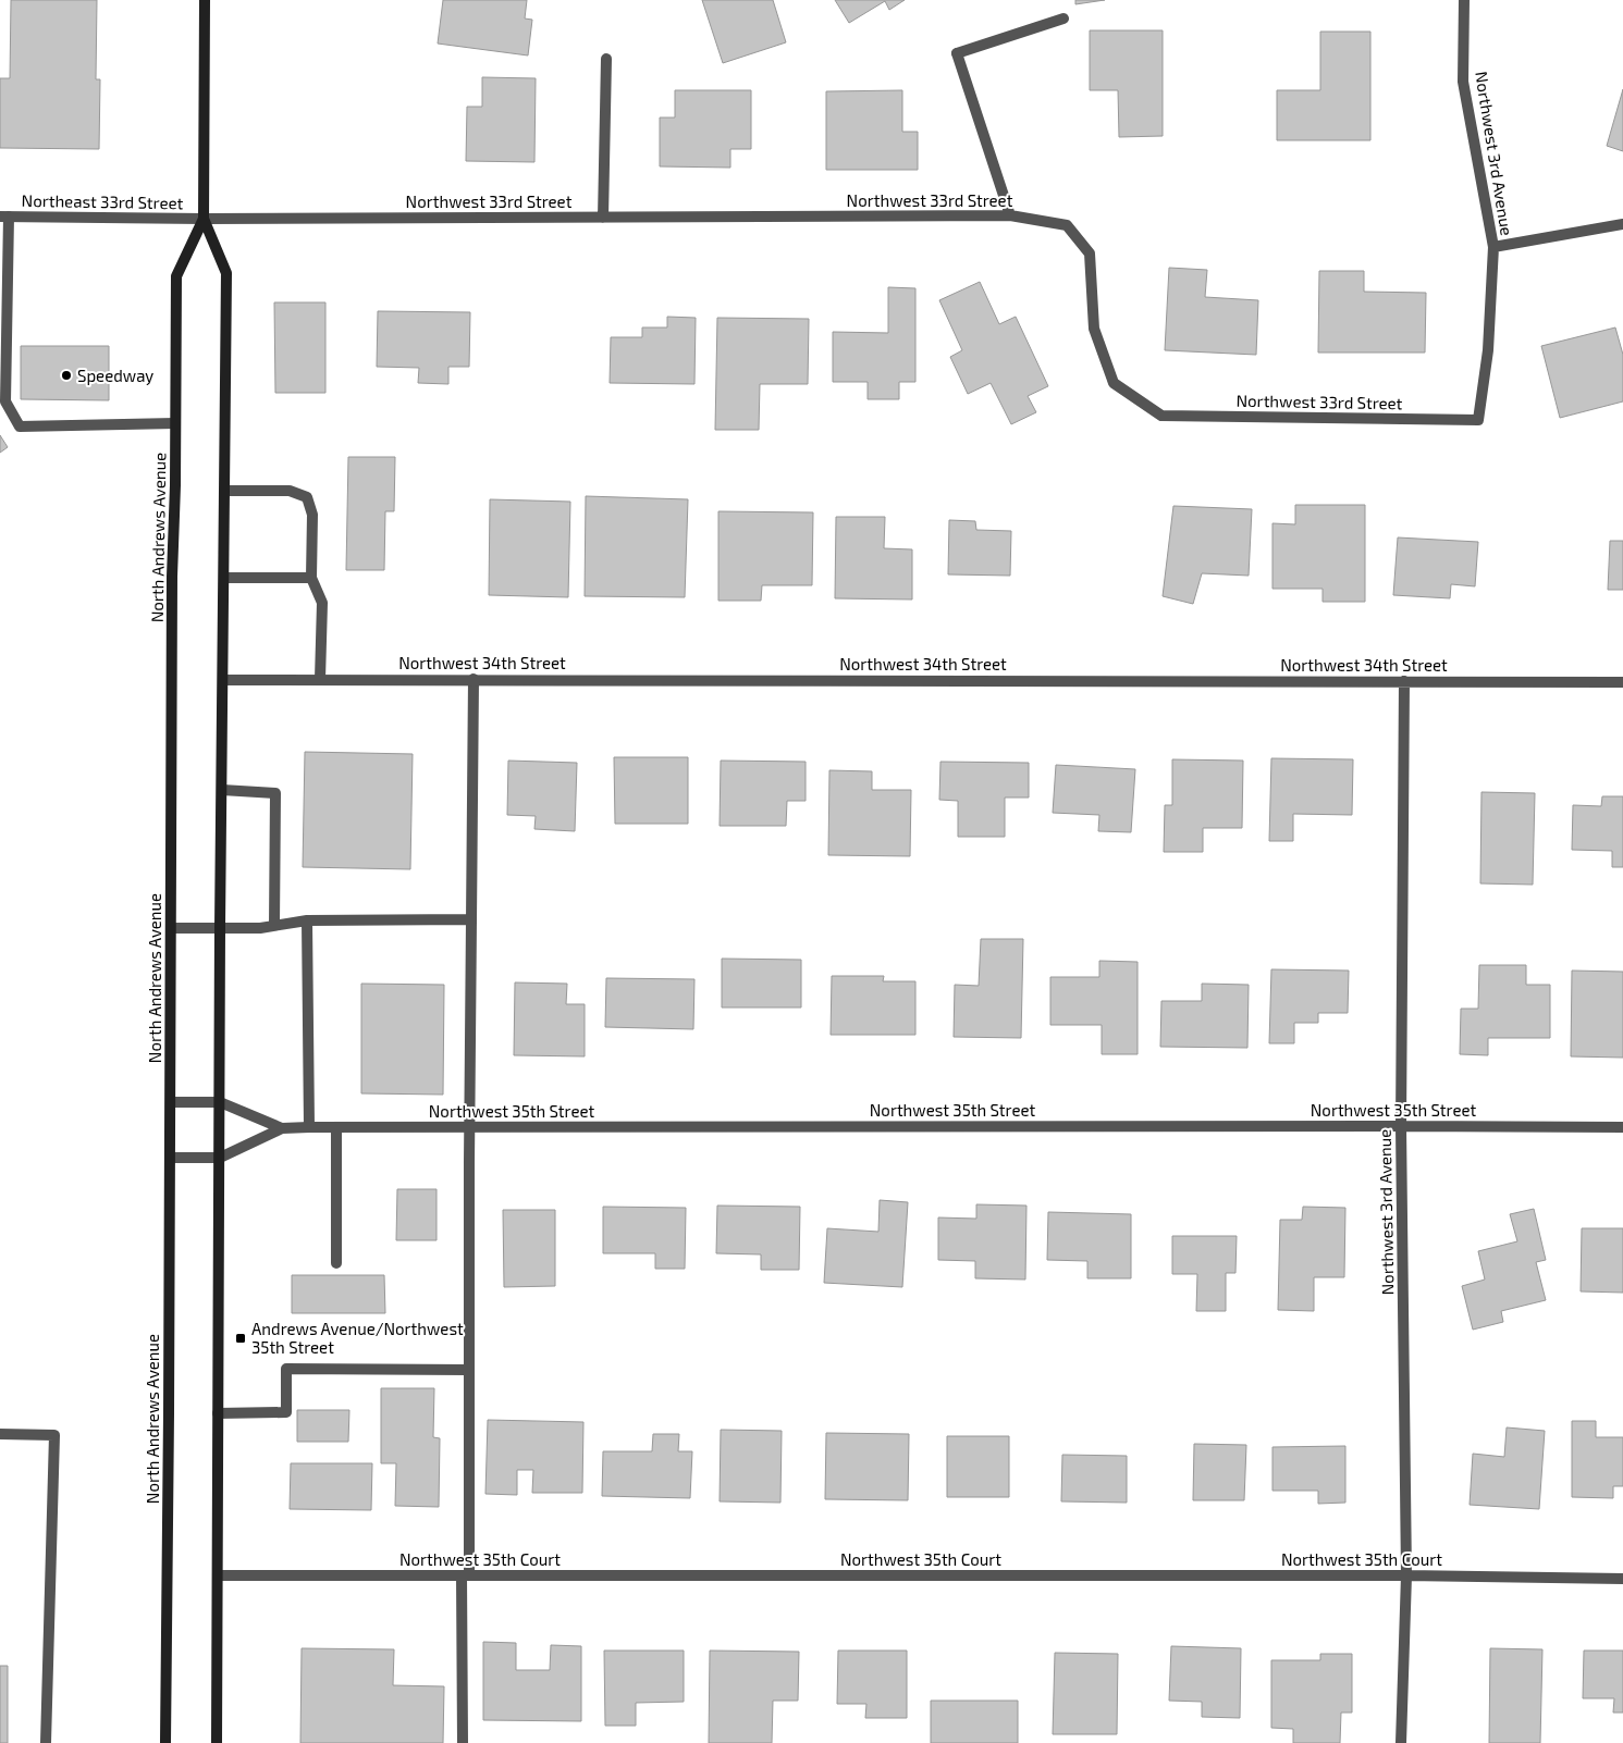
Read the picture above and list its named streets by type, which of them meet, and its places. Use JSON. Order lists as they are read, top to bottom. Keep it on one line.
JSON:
{"streets":{"main road":["North Andrews Avenue"],"street":["Northwest 3rd Avenue","Northwest 33rd Street","Northeast 33rd Street","Northwest 34th Street","Northwest 35th Street","Northwest 35th Court"]},"crossings":[["Northwest 3rd Avenue","Northwest 33rd Street"],["Northwest 3rd Avenue","Northwest 34th Street"],["Northwest 3rd Avenue","Northwest 35th Street"],["Northwest 3rd Avenue","Northwest 35th Court"],["Northwest 33rd Street","Northeast 33rd Street"],["Northwest 33rd Street","North Andrews Avenue"],["Northeast 33rd Street","North Andrews Avenue"],["North Andrews Avenue","Northwest 34th Street"],["North Andrews Avenue","Northwest 35th Street"],["North Andrews Avenue","Northwest 35th Court"]],"places":{"other":["Speedway"],"transit":["Andrews Avenue/Northwest 35th Street"]}}
